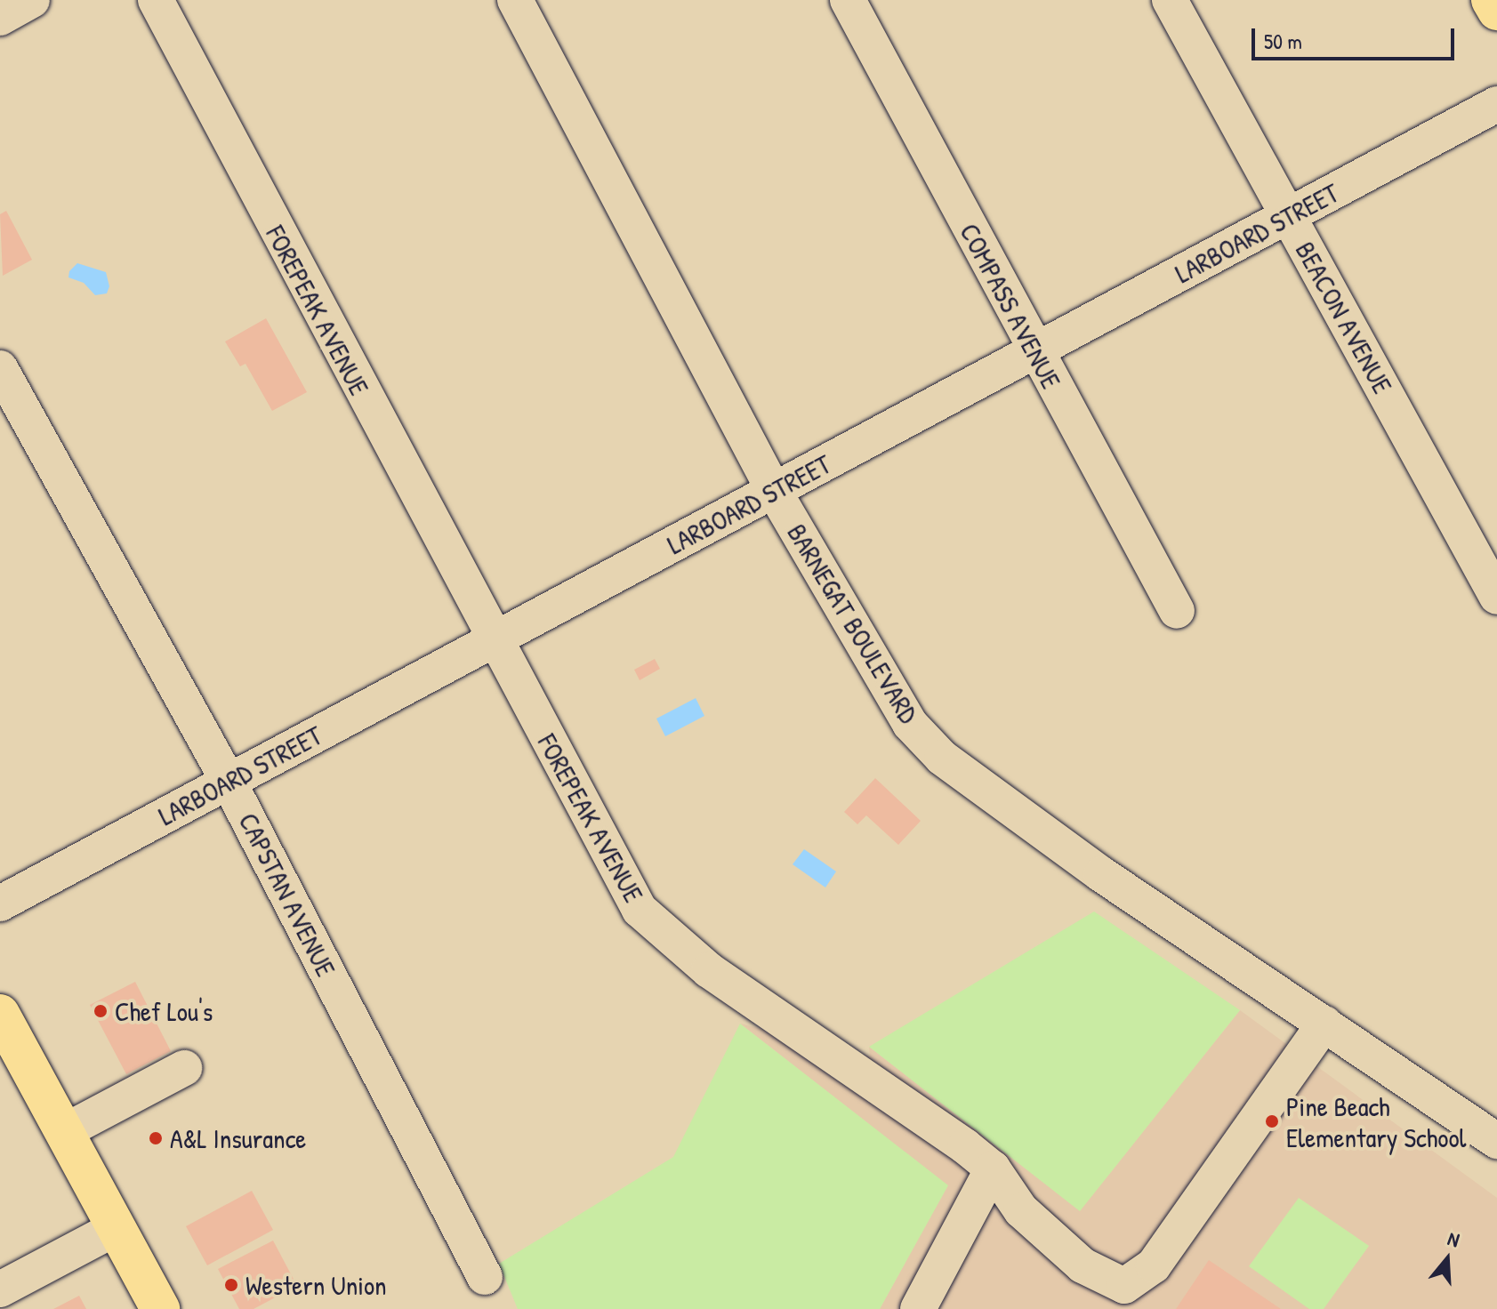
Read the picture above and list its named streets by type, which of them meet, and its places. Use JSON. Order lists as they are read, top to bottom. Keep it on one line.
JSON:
{"streets":{"street":["LARBOARD STREET","COMPASS AVENUE","FOREPEAK AVENUE","BEACON AVENUE","BARNEGAT BOULEVARD","CAPSTAN AVENUE"]},"crossings":[["LARBOARD STREET","COMPASS AVENUE"],["LARBOARD STREET","FOREPEAK AVENUE"],["LARBOARD STREET","BEACON AVENUE"],["LARBOARD STREET","BARNEGAT BOULEVARD"],["LARBOARD STREET","CAPSTAN AVENUE"],["FOREPEAK AVENUE","BARNEGAT BOULEVARD"]],"places":["Chef Lou's","Pine Beach Elementary School","A&L Insurance","Western Union"],"scale_bar":"50 m","north":"top"}
